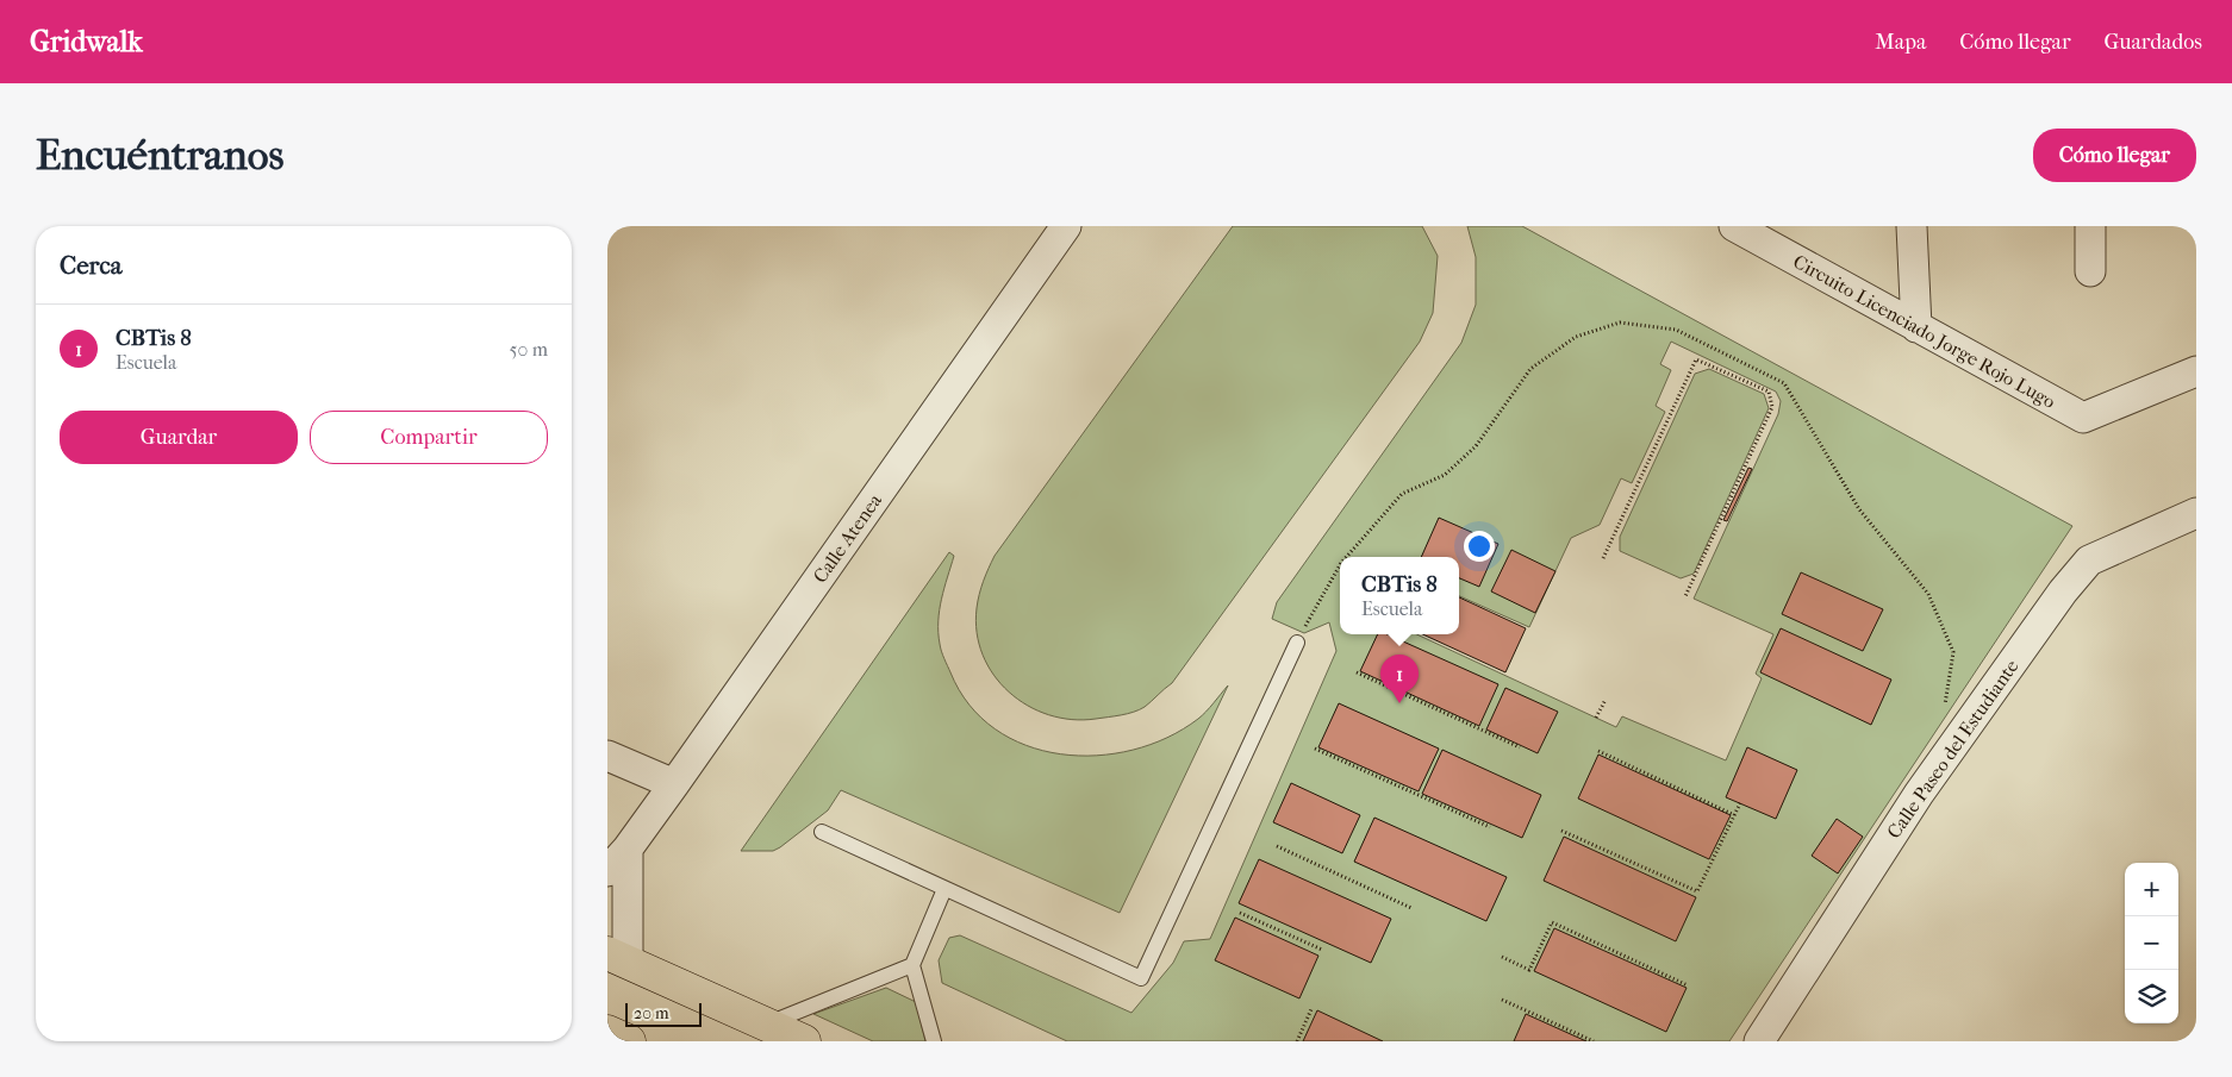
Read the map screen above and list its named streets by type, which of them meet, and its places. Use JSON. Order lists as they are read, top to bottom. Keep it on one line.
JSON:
{"streets":{"street":["Circuito Licenciado Jorge Rojo Lugo","Calle Atenea","Calle Paseo del Estudiante"]},"scale_bar":"20 m","page":{"header":"Gridwalk","nav":["Mapa","Cómo llegar","Guardados"],"buttons":["Cómo llegar",["Guardar","Compartir"]],"title":"Encuéntranos","heading":"Cerca","list":[{"mark":"1","name":"CBTis 8","note":"Escuela","value":"50 m"}],"popup":["CBTis 8","Escuela"],"pins":"1","map_buttons":["+","−"],"scale":"20 m"}}
